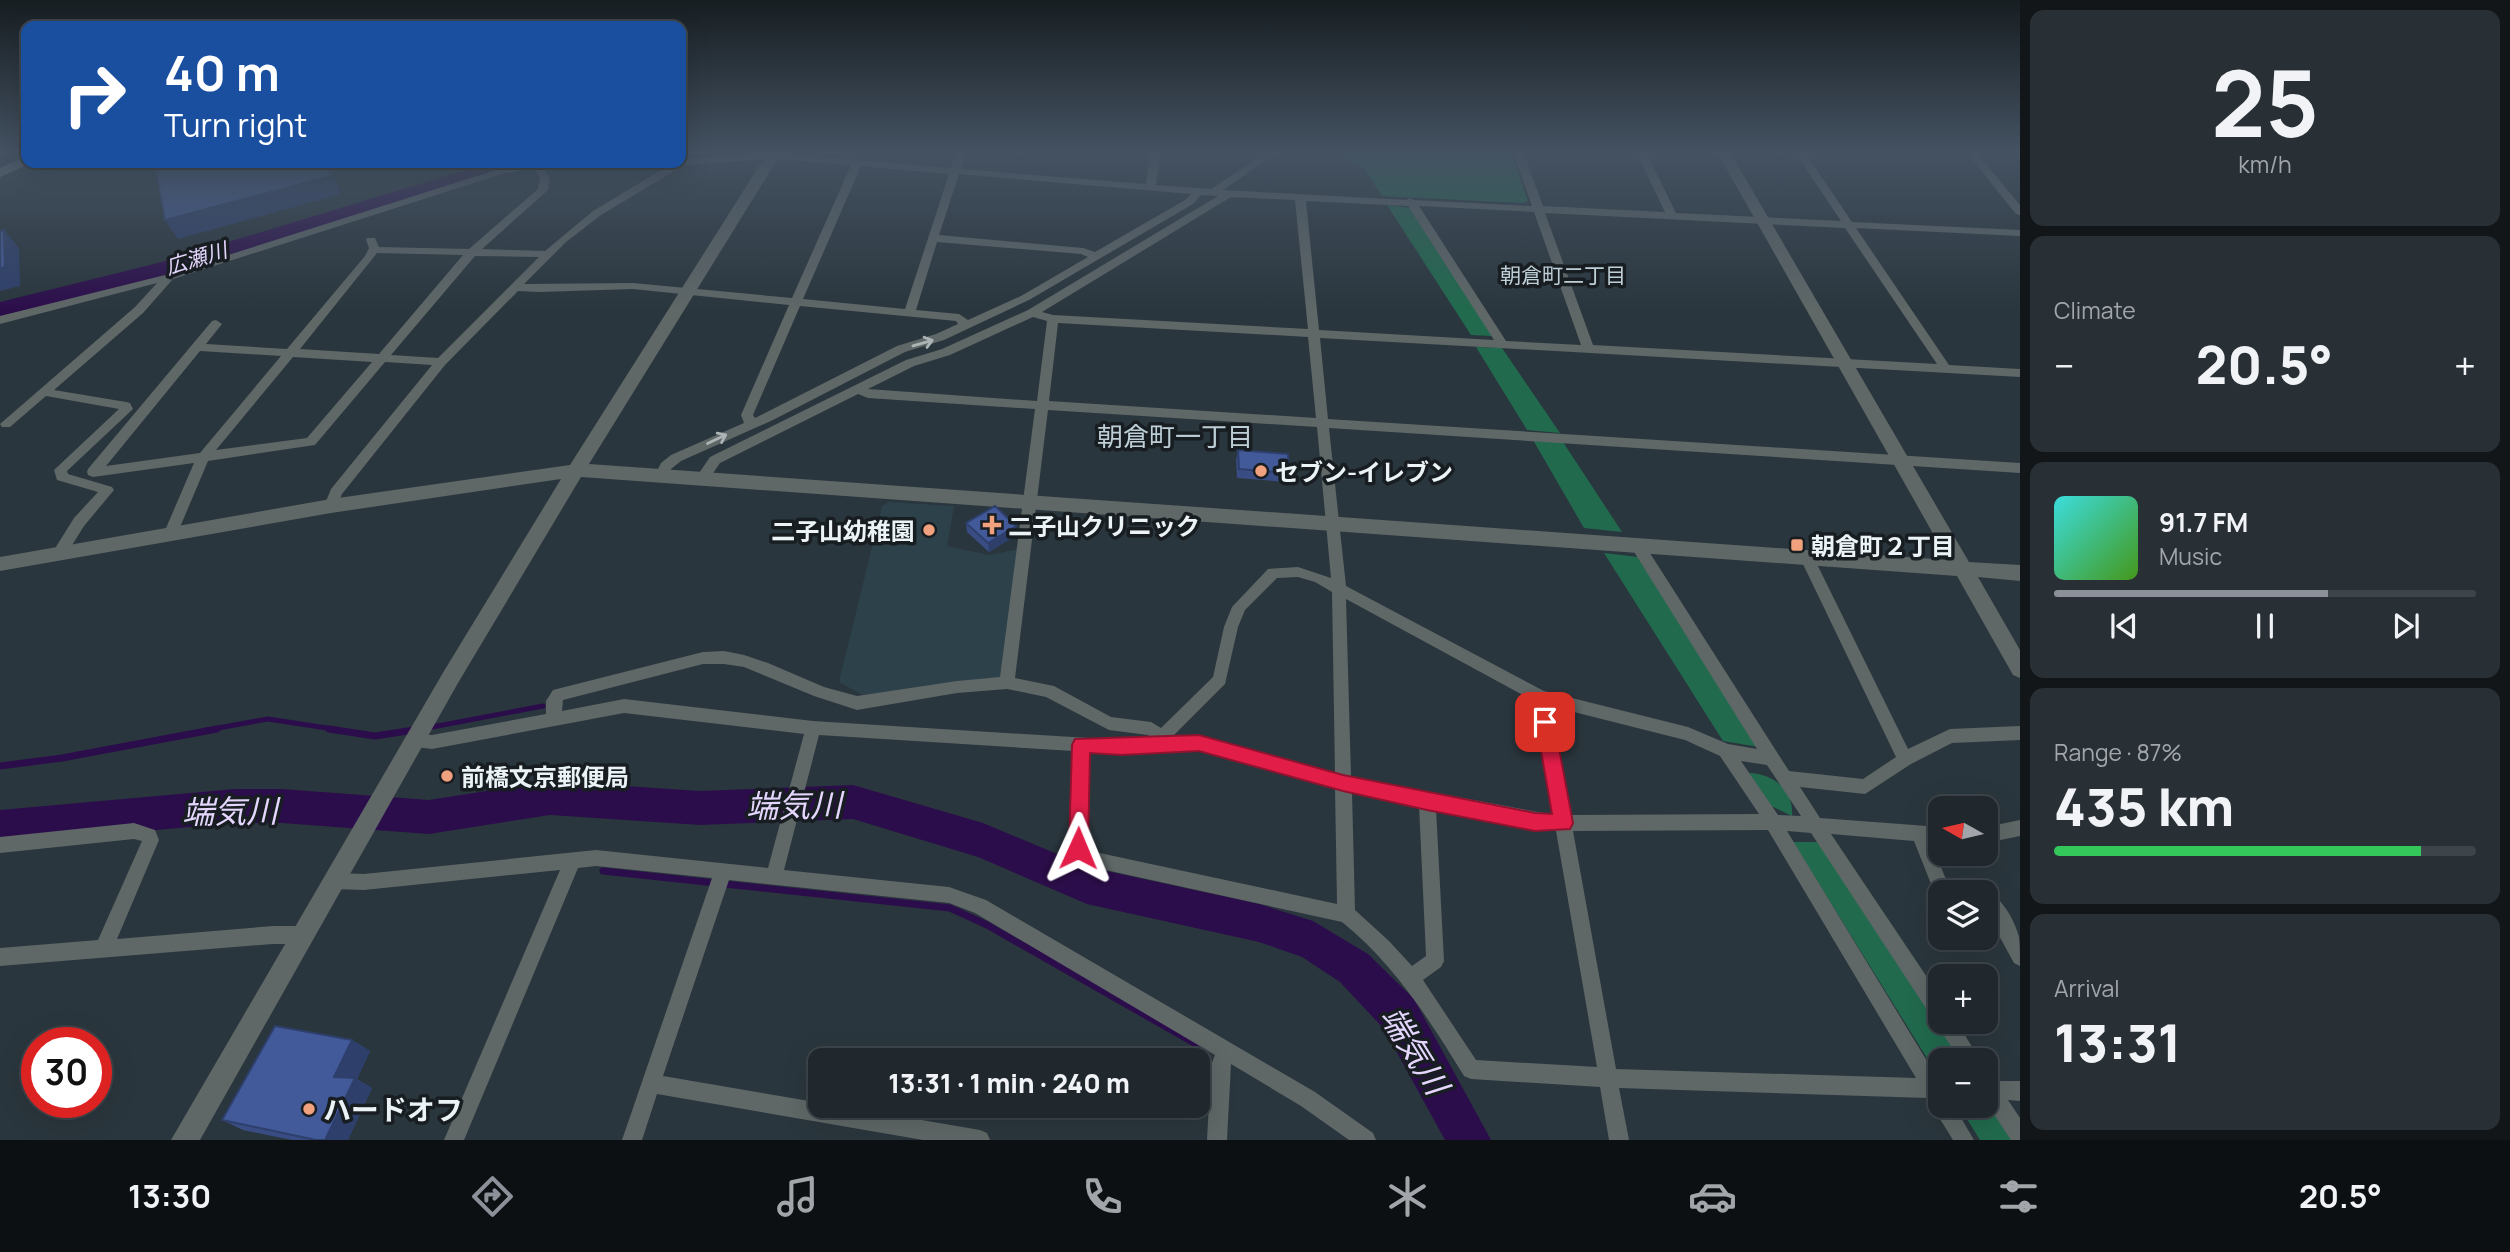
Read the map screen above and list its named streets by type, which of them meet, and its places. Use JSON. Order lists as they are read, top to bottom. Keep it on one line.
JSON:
{"districts":["朝倉町二丁目","朝倉町一丁目"],"water":["広瀬川","端気川"],"places":{"other":["セブン-イレブン","二子山幼稚園","前橋文京郵便局","ハードオフ"],"health":["二子山クリニック"],"transit":["朝倉町２丁目"]},"north":"left","page":{"tile":[["25","km/h"],"Climate",["Range · 87%","435 km"],["Arrival","13:31"]],"turn":["40 m","Turn right"],"heat":["−","20.5°","+"],"song":["91.7 FM","Music"],"map_buttons":["+","−"],"limit":"30","trip":"13:31 · 1 min · 240 m","tabs":["13:30","20.5°"]}}
